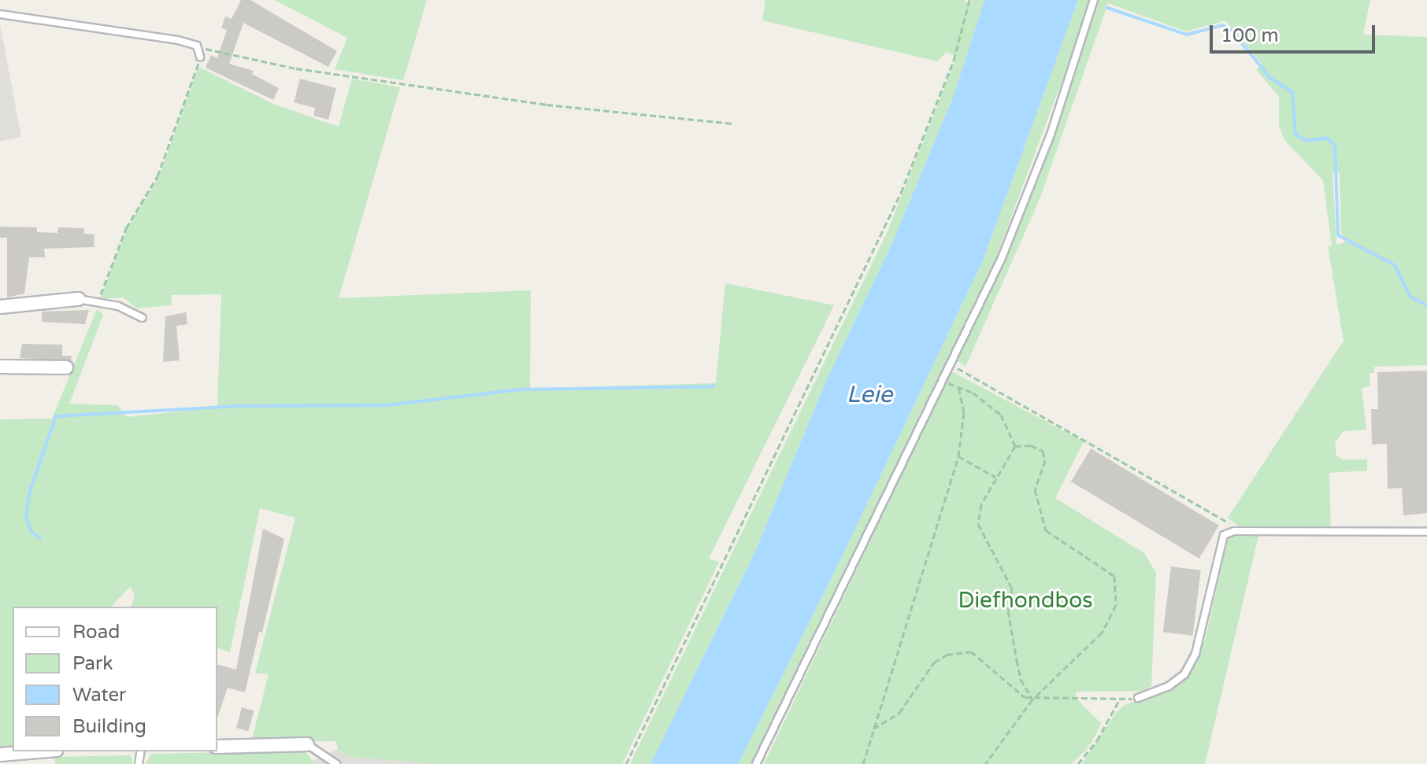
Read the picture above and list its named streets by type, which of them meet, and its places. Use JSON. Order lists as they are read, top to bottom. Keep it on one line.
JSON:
{"water":["Leie"],"parks":["Diefhondbos"],"legend":["Road","Park","Water","Building"],"scale_bar":"100 m"}
